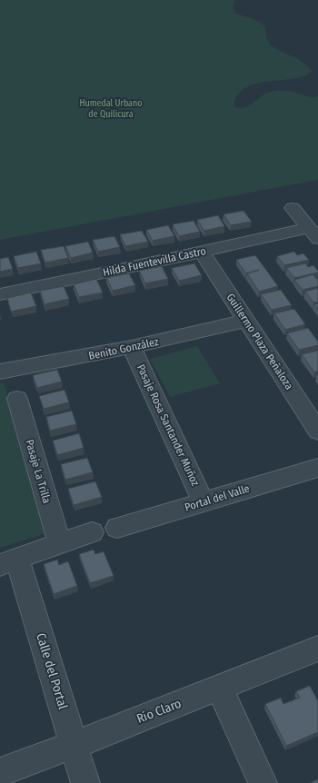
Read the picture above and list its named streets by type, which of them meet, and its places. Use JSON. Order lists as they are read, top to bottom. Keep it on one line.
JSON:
{"streets":{"street":["Hilda Fuentevilla Castro","Guillermo Plaza Peñaloza","Benito González","Pasaje Rosa Santander Muñoz","Pasaje La Trilla","Portal del Valle","Calle del Portal","Río Claro"]},"crossings":[["Hilda Fuentevilla Castro","Guillermo Plaza Peñaloza"],["Guillermo Plaza Peñaloza","Benito González"],["Benito González","Pasaje Rosa Santander Muñoz"],["Pasaje Rosa Santander Muñoz","Portal del Valle"],["Calle del Portal","Río Claro"]],"parks":["Humedal Urbano de Quilicura"]}
